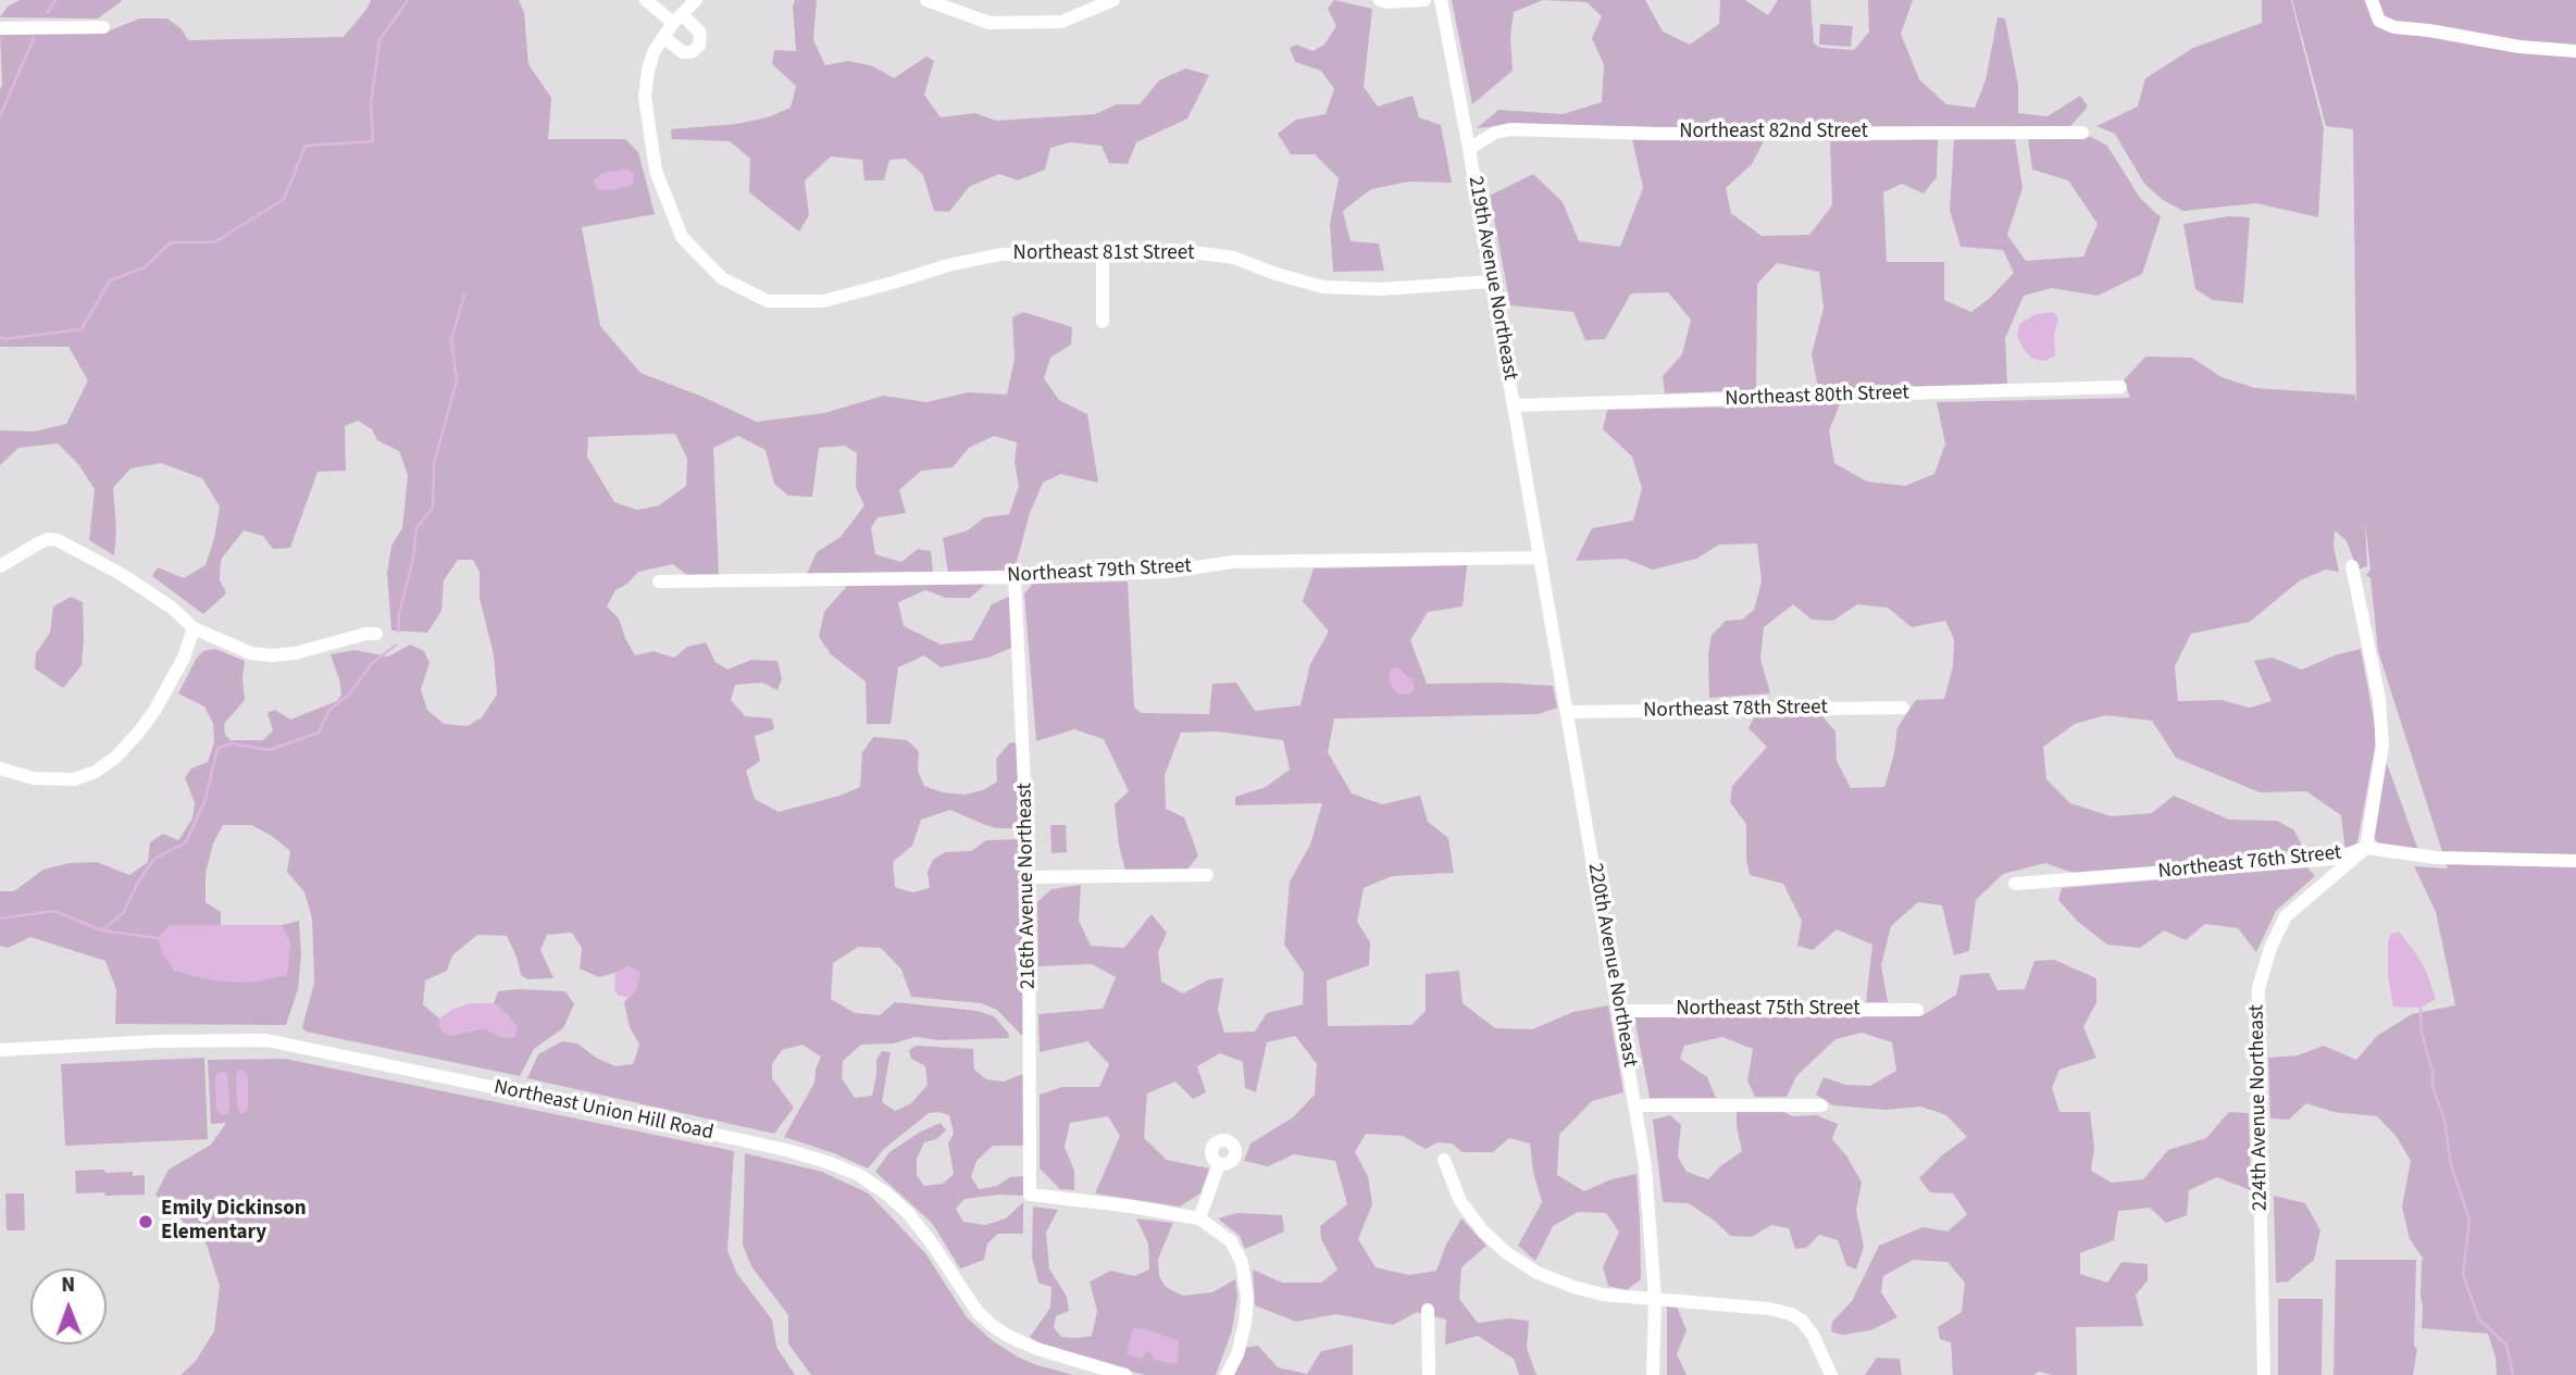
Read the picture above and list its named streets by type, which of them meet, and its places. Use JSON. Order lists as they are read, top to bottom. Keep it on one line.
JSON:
{"streets":{"street":["Northeast 82nd Street","Northeast 81st Street","219th Avenue Northeast","Northeast 80th Street","Northeast 79th Street","Northeast 78th Street","Northeast 76th Street","216th Avenue Northeast","220th Avenue Northeast","Northeast 75th Street","224th Avenue Northeast","Northeast Union Hill Road"]},"crossings":[["Northeast 82nd Street","219th Avenue Northeast"],["Northeast 81st Street","219th Avenue Northeast"],["219th Avenue Northeast","Northeast 80th Street"],["219th Avenue Northeast","Northeast 79th Street"],["219th Avenue Northeast","220th Avenue Northeast"],["Northeast 79th Street","216th Avenue Northeast"],["Northeast 79th Street","220th Avenue Northeast"],["Northeast 78th Street","220th Avenue Northeast"],["Northeast 76th Street","224th Avenue Northeast"],["220th Avenue Northeast","Northeast 75th Street"]],"places":["Emily Dickinson Elementary"],"north":"top"}
